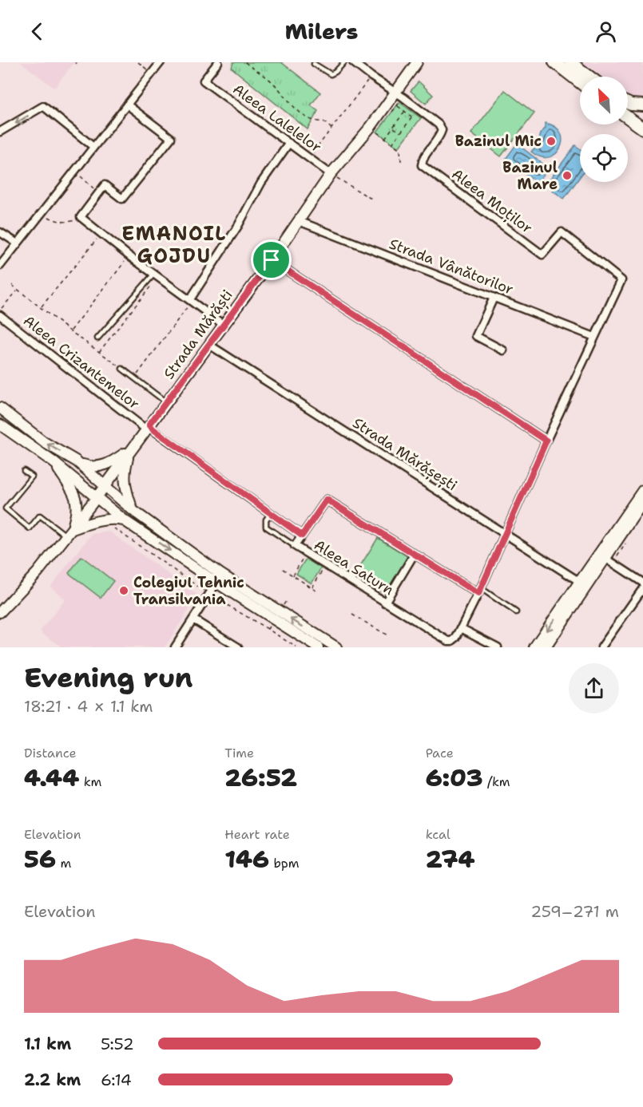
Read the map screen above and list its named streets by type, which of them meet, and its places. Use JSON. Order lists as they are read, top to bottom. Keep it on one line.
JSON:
{"streets":{"main road":["Strada Mărăști"],"street":["Aleea Lalelelor","Aleea Moților","Strada Vânătorilor","Aleea Crizantemelor","Strada Mărășești","Aleea Saturn"]},"crossings":[["Aleea Lalelelor","Strada Mărăști"],["Aleea Moților","Strada Vânătorilor"],["Aleea Moților","Strada Mărăști"],["Strada Vânătorilor","Strada Mărăști"],["Strada Mărăști","Aleea Crizantemelor"],["Strada Mărăști","Strada Mărășești"],["Strada Mărăști","Aleea Saturn"],["Aleea Crizantemelor","Aleea Saturn"]],"districts":["EMANOIL GOJDU"],"places":["Bazinul Mic","Bazinul Mare","Colegiul Tehnic Transilvania"],"north":"top left","page":{"header":"Milers","heading":["Evening run","18:21 · 4 × 1.1 km"],"stats":[["Distance","4.44 km"],["Time","26:52"],["Pace","6:03 /km"],["Elevation","56 m"],["Heart rate","146 bpm"],["kcal","274"]],"chart":["Elevation","259–271 m"],"list":[{"name":"1.1 km","note":"5:52"},{"name":"2.2 km","note":"6:14"}]}}
